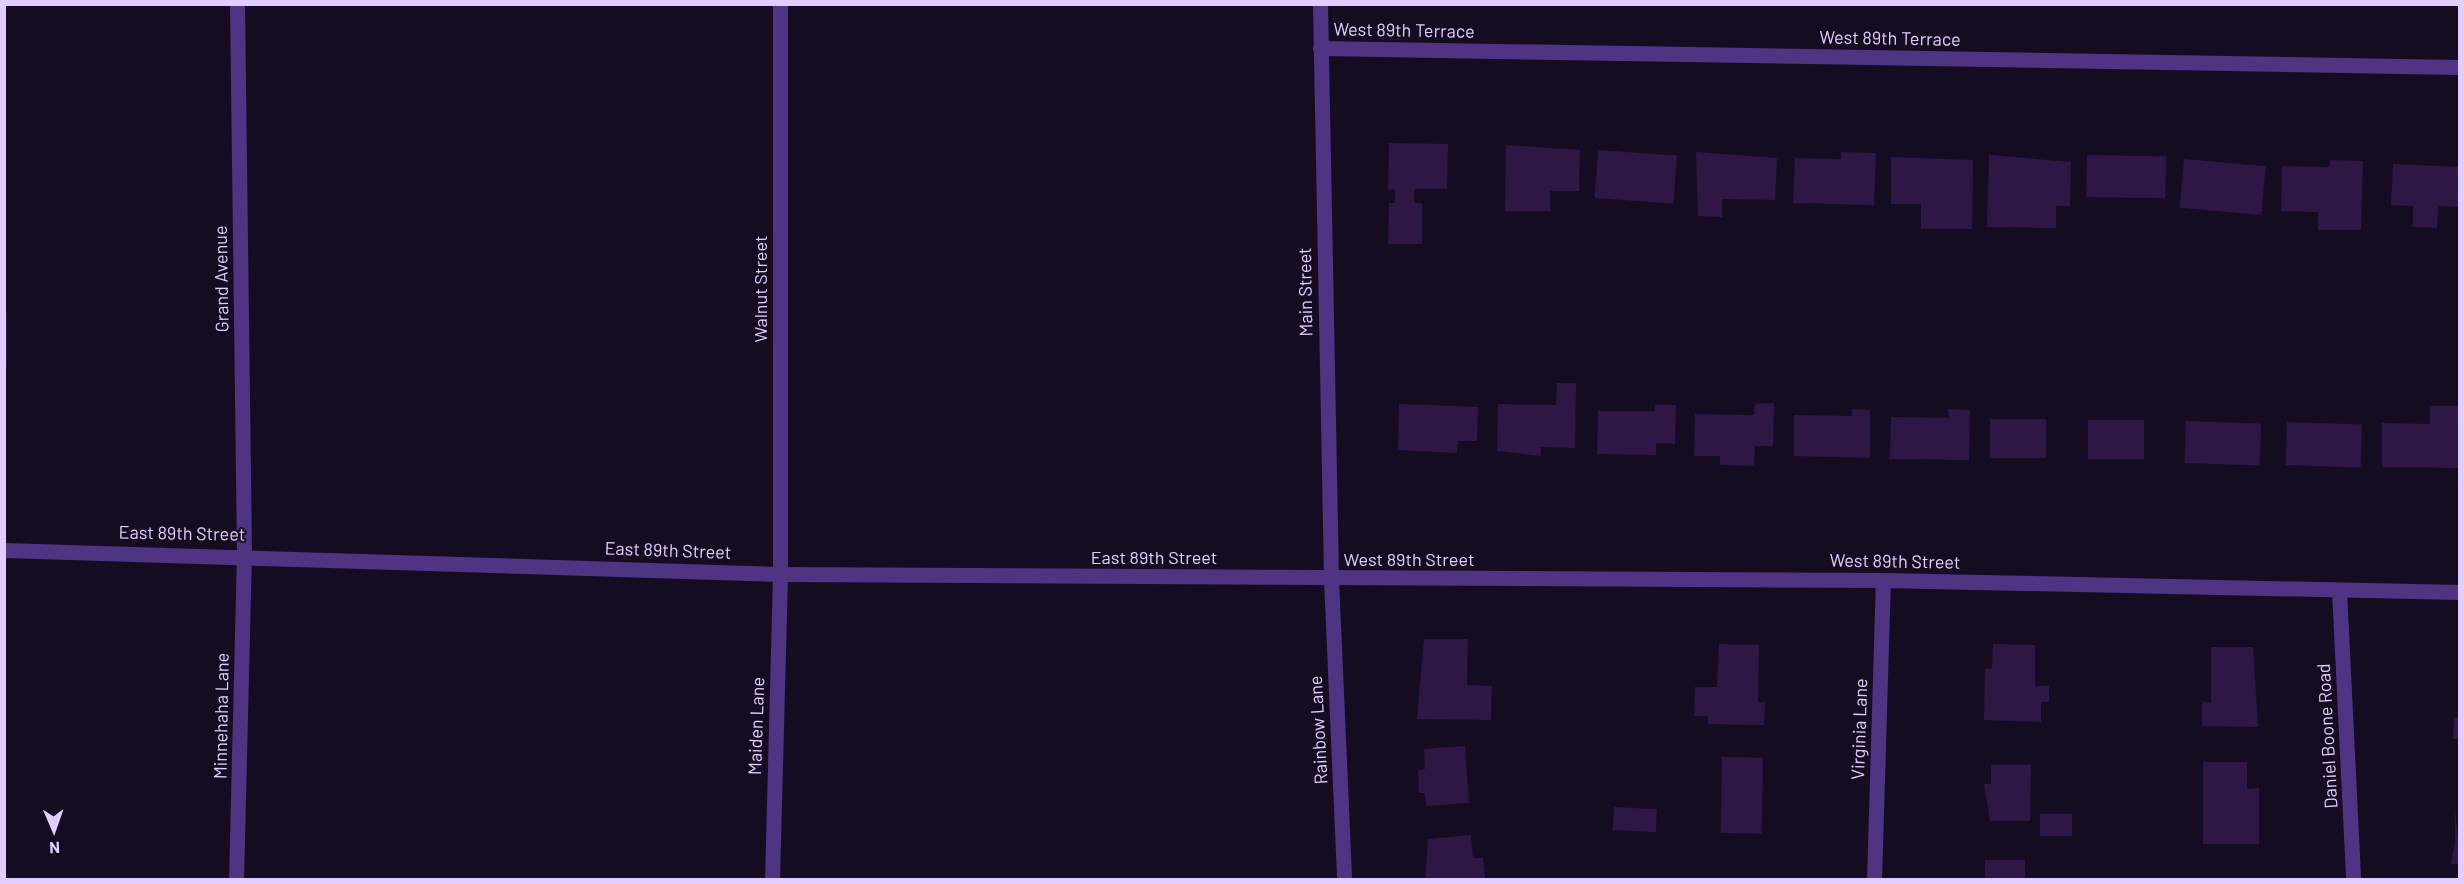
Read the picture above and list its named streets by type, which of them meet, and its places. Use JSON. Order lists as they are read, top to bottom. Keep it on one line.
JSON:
{"streets":{"street":["West 89th Terrace","Grand Avenue","Walnut Street","Main Street","East 89th Street","West 89th Street","Minnehaha Lane","Maiden Lane","Virginia Lane","Rainbow Lane","Daniel Boone Road"]},"crossings":[["West 89th Terrace","Main Street"],["Grand Avenue","East 89th Street"],["Grand Avenue","Minnehaha Lane"],["Walnut Street","East 89th Street"],["Walnut Street","Maiden Lane"],["Main Street","East 89th Street"],["Main Street","West 89th Street"],["Main Street","Rainbow Lane"],["East 89th Street","West 89th Street"],["East 89th Street","Minnehaha Lane"],["East 89th Street","Maiden Lane"],["East 89th Street","Rainbow Lane"],["West 89th Street","Virginia Lane"],["West 89th Street","Rainbow Lane"],["West 89th Street","Daniel Boone Road"]],"north":"bottom"}
